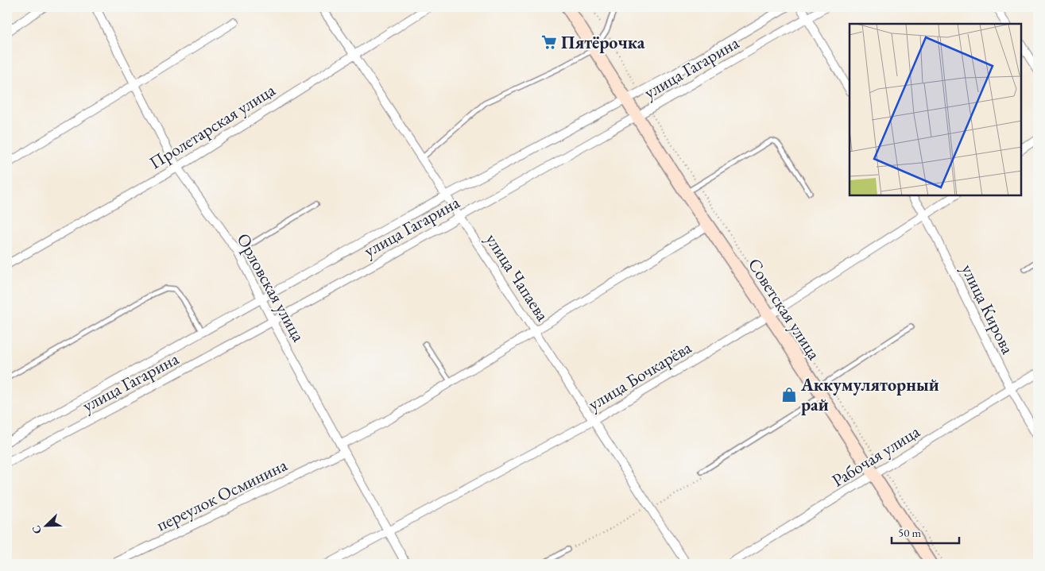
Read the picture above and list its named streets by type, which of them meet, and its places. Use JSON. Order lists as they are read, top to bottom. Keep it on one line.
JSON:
{"streets":{"street":["улица Гагарина","Пролетарская улица","улица Чапаева","Орловская улица","Советская улица","улица Кирова","улица Бочкарёва","Рабочая улица","переулок Осминина"]},"crossings":[["улица Гагарина","улица Чапаева"],["улица Гагарина","Орловская улица"],["улица Гагарина","Советская улица"],["Пролетарская улица","улица Чапаева"],["Пролетарская улица","Орловская улица"],["улица Чапаева","улица Бочкарёва"],["Орловская улица","улица Бочкарёва"],["Орловская улица","переулок Осминина"],["Советская улица","улица Бочкарёва"],["Советская улица","Рабочая улица"],["улица Кирова","улица Бочкарёва"],["улица Кирова","Рабочая улица"]],"places":{"supermarket":["Пятёрочка"],"shop":["Аккумуляторный рай"]},"scale_bar":"50 m","north":"bottom left"}
